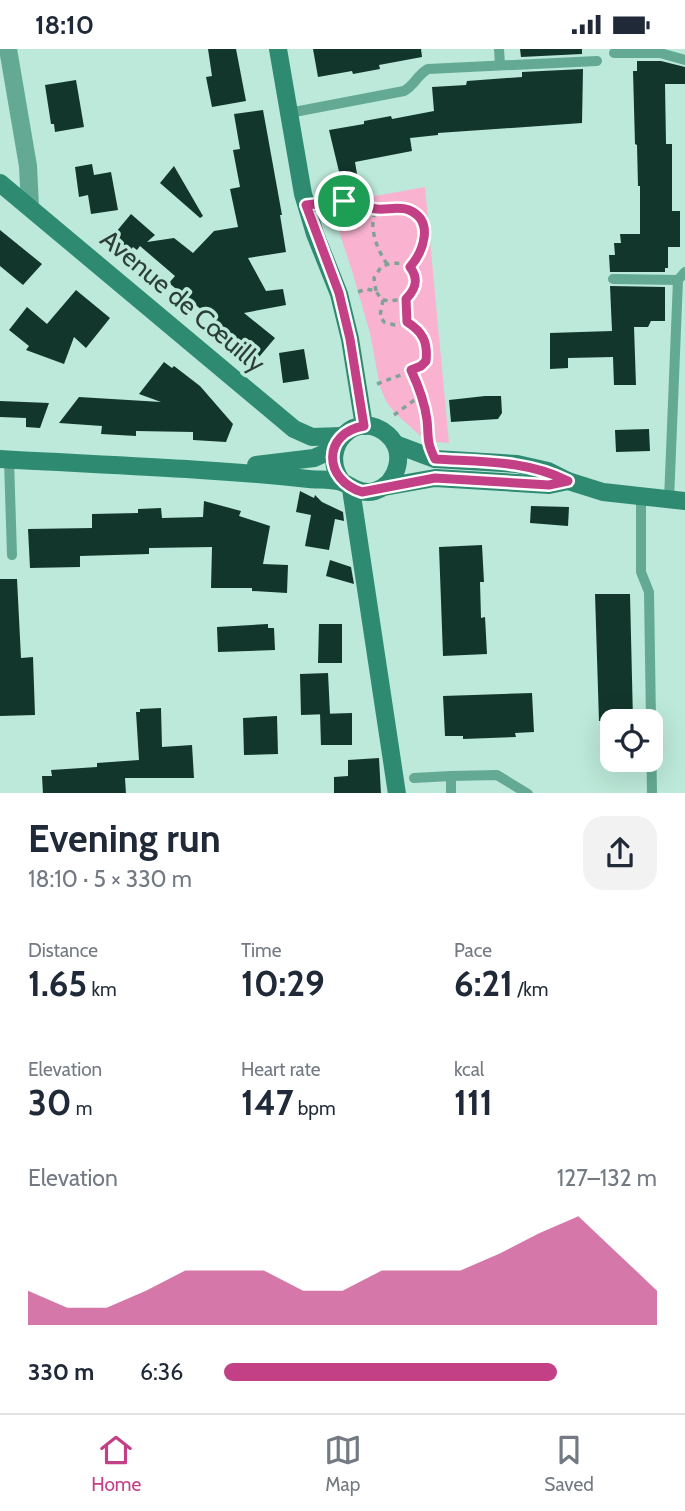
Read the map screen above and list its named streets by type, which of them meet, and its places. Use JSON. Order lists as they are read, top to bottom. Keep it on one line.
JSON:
{"streets":{"street":["Avenue de Cœuilly"]},"page":{"status":"18:10","heading":["Evening run","18:10 · 5 × 330 m"],"stats":[["Distance","1.65 km"],["Time","10:29"],["Pace","6:21 /km"],["Elevation","30 m"],["Heart rate","147 bpm"],["kcal","111"]],"chart":["Elevation","127–132 m"],"list":[{"name":"330 m","note":"6:36"}],"tabs":["Home","Map","Saved"]}}
